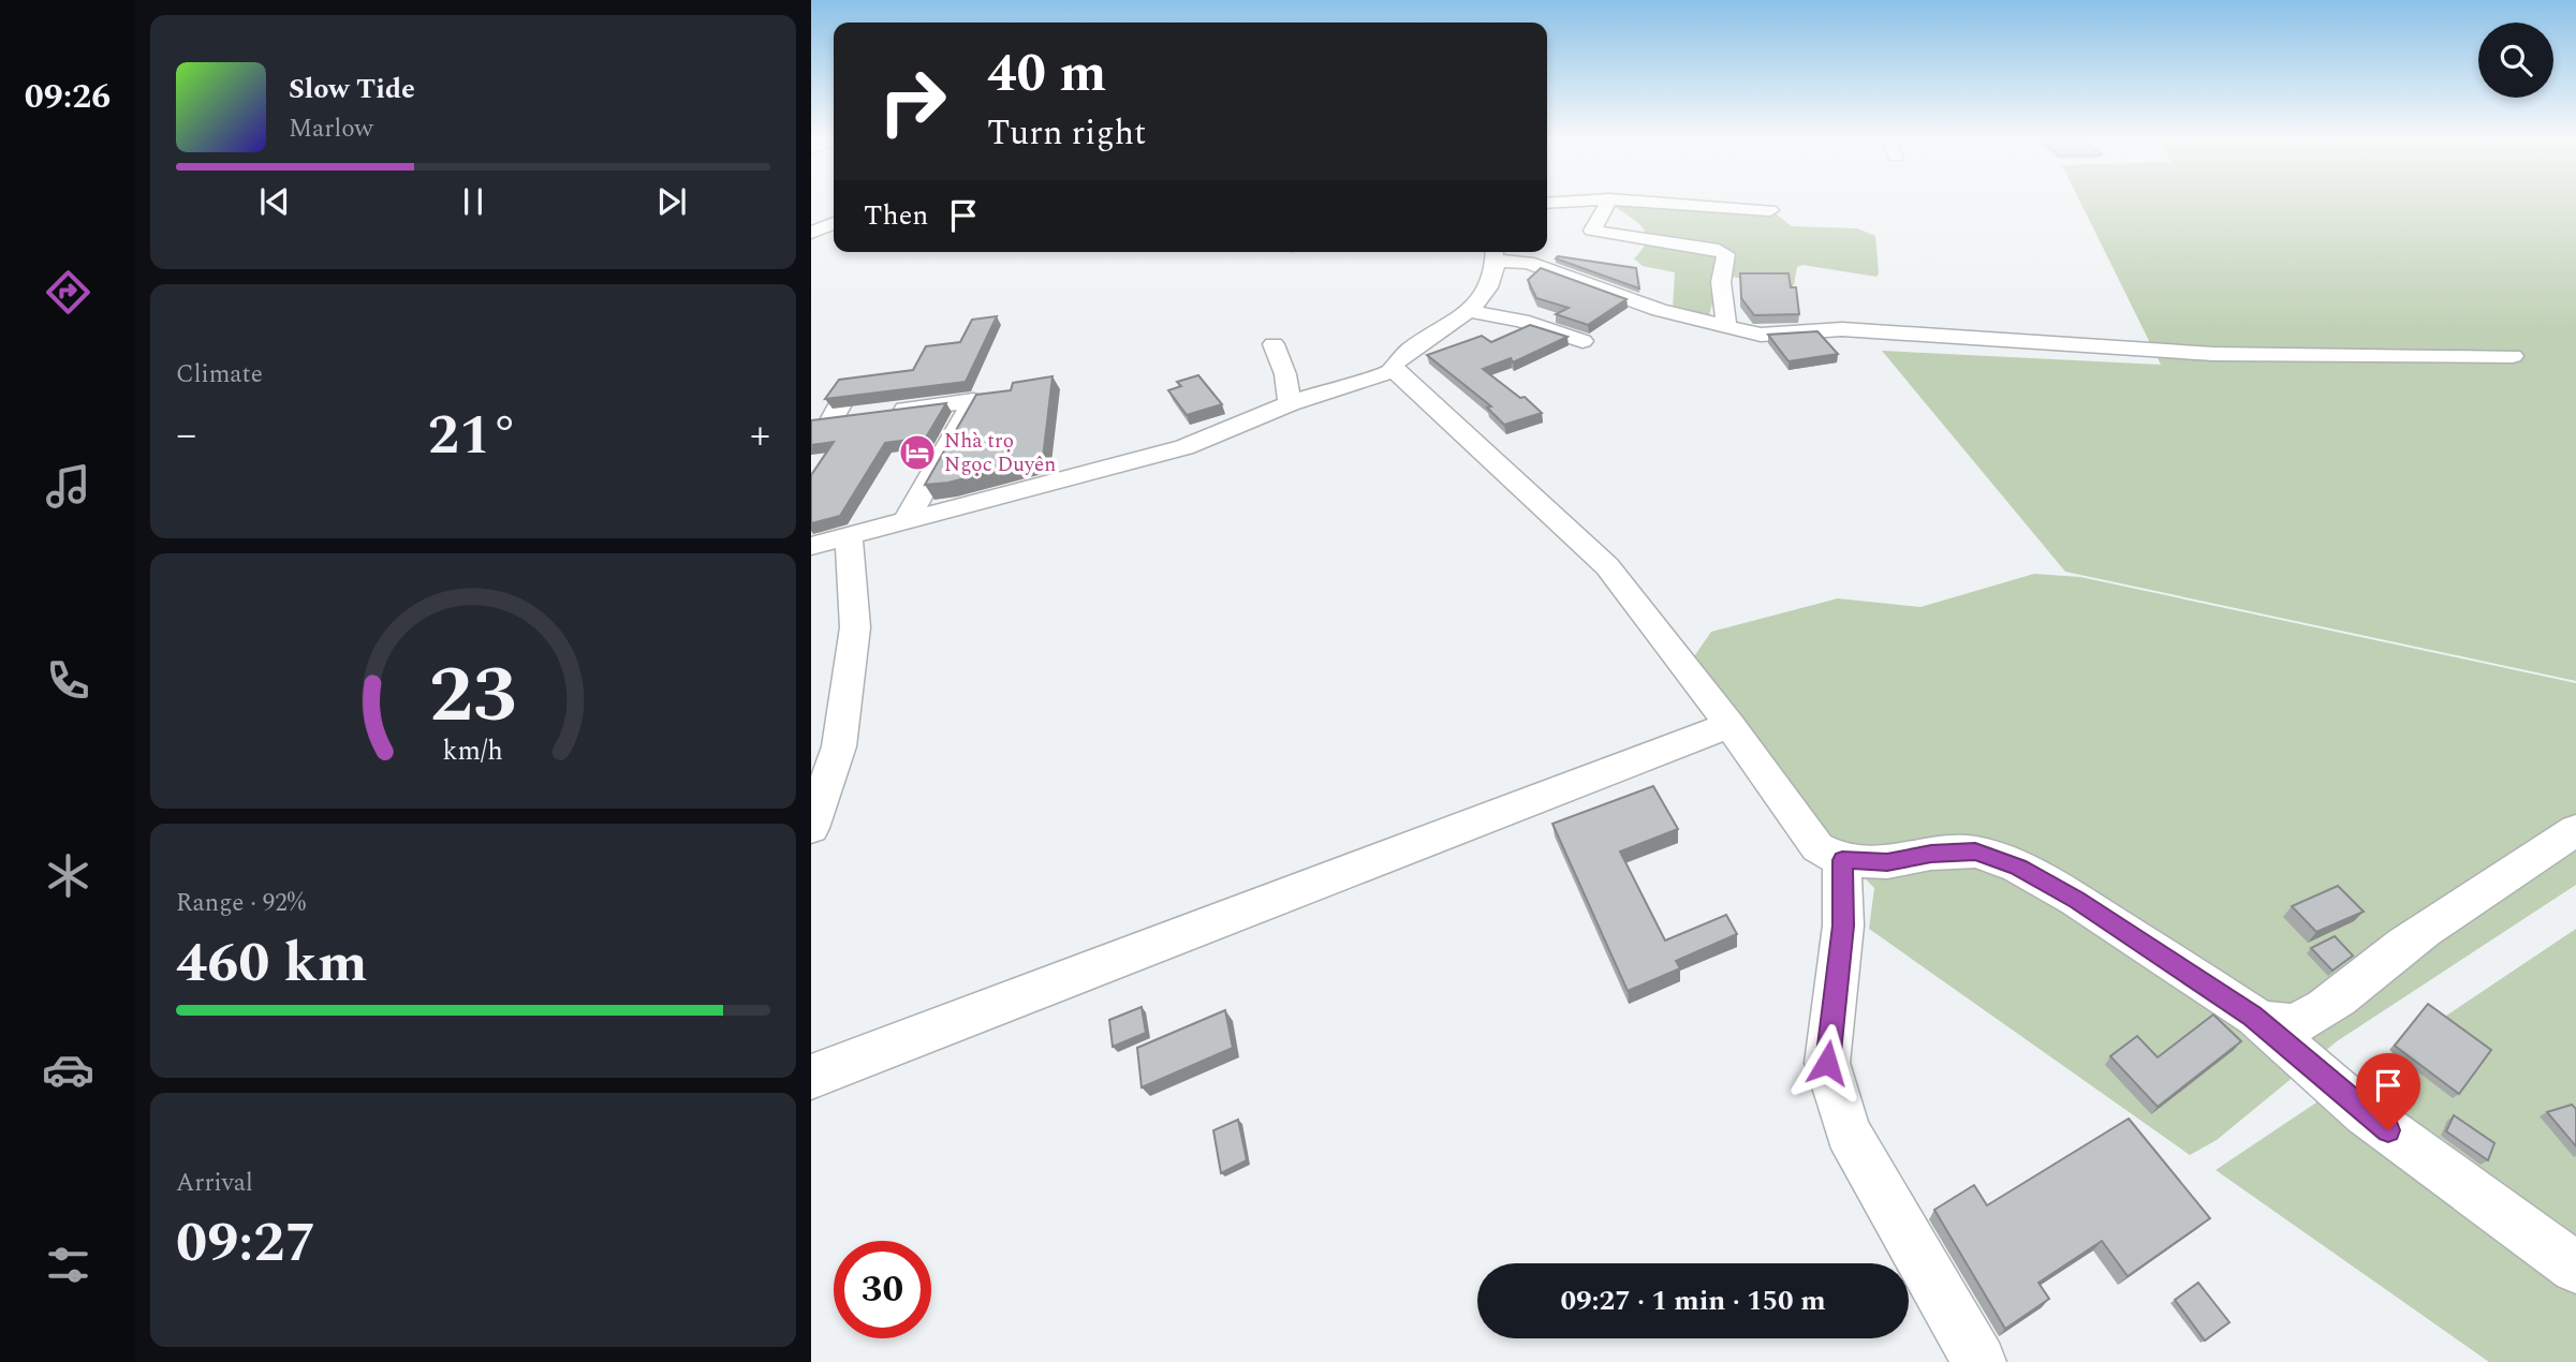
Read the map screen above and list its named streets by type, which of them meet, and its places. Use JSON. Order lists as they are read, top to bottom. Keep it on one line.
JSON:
{"places":{"hotel":["Nhà trọ Ngọc Duyên"]},"page":{"tabs":"09:26","turn":["40 m","Turn right"],"song":["Slow Tide","Marlow"],"then":"Then","tile":["Climate",["Range · 92%","460 km"],["Arrival","09:27"]],"heat":["−","21°","+"],"limit":"30","trip":"09:27 · 1 min · 150 m","gauge":["23","km/h"]}}
